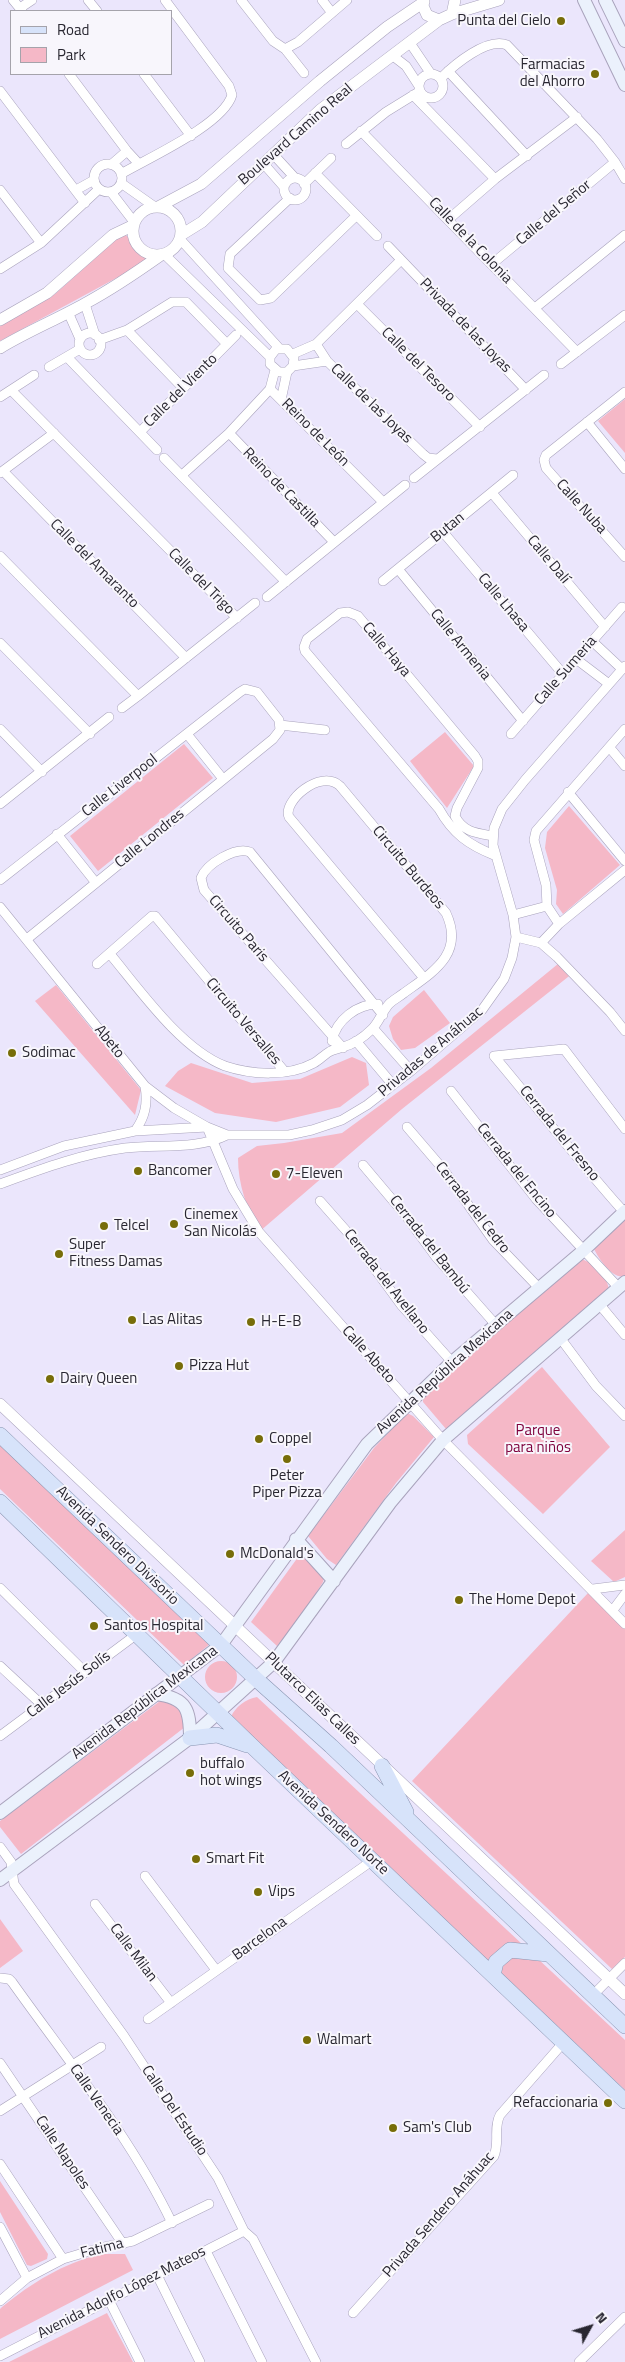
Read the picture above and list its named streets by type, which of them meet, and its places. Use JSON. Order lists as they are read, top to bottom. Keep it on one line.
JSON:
{"streets":{"main road":["Avenida República Mexicana","Avenida Sendero Divisorio","Avenida Sendero Norte"],"street":["Boulevard Camino Real","Calle del Señor","Calle de la Colonia","Privada de las Joyas","Calle del Tesoro","Calle del Viento","Calle de las Joyas","Reino de León","Reino de Castilla","Calle Nuba","Butan","Calle Dalí","Calle del Amaranto","Calle del Trigo","Calle Lhasa","Calle Armenia","Calle Haya","Calle Sumeria","Calle Liverpool","Calle Londres","Circuito Burdeos","Circuito Paris","Circuito Versalles","Abeto","Privadas de Anáhuac","Cerrada del Fresno","Cerrada del Encino","Cerrada del Cedro","Cerrada del Bambú","Cerrada del Avellano","Calle Abeto","Calle Jesús Solís","Plutarco Elias Calles","Barcelona","Calle Milan","Calle Venecia","Calle Del Estudio","Calle Napoles","Privada Sendero Anáhuac","Fatima","Avenida Adolfo López Mateos"]},"crossings":[["Calle del Señor","Calle de la Colonia"],["Reino de León","Reino de Castilla"],["Butan","Calle Dalí"],["Butan","Calle Lhasa"],["Butan","Calle Armenia"],["Calle Dalí","Calle Sumeria"],["Calle del Amaranto","Calle del Trigo"],["Calle Lhasa","Calle Sumeria"],["Calle Armenia","Calle Sumeria"],["Calle Haya","Privadas de Anáhuac"],["Calle Liverpool","Calle Londres"],["Calle Londres","Abeto"],["Abeto","Privadas de Anáhuac"],["Abeto","Calle Abeto"],["Privadas de Anáhuac","Calle Abeto"],["Cerrada del Fresno","Avenida República Mexicana"],["Cerrada del Encino","Avenida República Mexicana"],["Cerrada del Cedro","Avenida República Mexicana"],["Cerrada del Bambú","Avenida República Mexicana"],["Cerrada del Avellano","Avenida República Mexicana"],["Calle Abeto","Avenida República Mexicana"],["Avenida República Mexicana","Avenida Sendero Divisorio"],["Avenida República Mexicana","Plutarco Elias Calles"],["Avenida República Mexicana","Avenida Sendero Norte"],["Calle Jesús Solís","Avenida Sendero Norte"],["Avenida Sendero Norte","Barcelona"],["Avenida Sendero Norte","Privada Sendero Anáhuac"],["Barcelona","Calle Milan"],["Calle Venecia","Fatima"],["Calle Del Estudio","Avenida Adolfo López Mateos"],["Calle Napoles","Fatima"]],"parks":["Parque para niños"],"places":["Punta del Cielo","Farmacias del Ahorro","Sodimac","Bancomer","7-Eleven","Cinemex San Nicolás","Telcel","Super Fitness Damas","Las Alitas","H-E-B","Pizza Hut","Dairy Queen","Coppel","Peter Piper Pizza","McDonald's","The Home Depot","Santos Hospital","buffalo hot wings","Smart Fit","Vips","Walmart","Refaccionaria","Sam's Club"],"legend":["Road","Park"],"north":"top right"}
